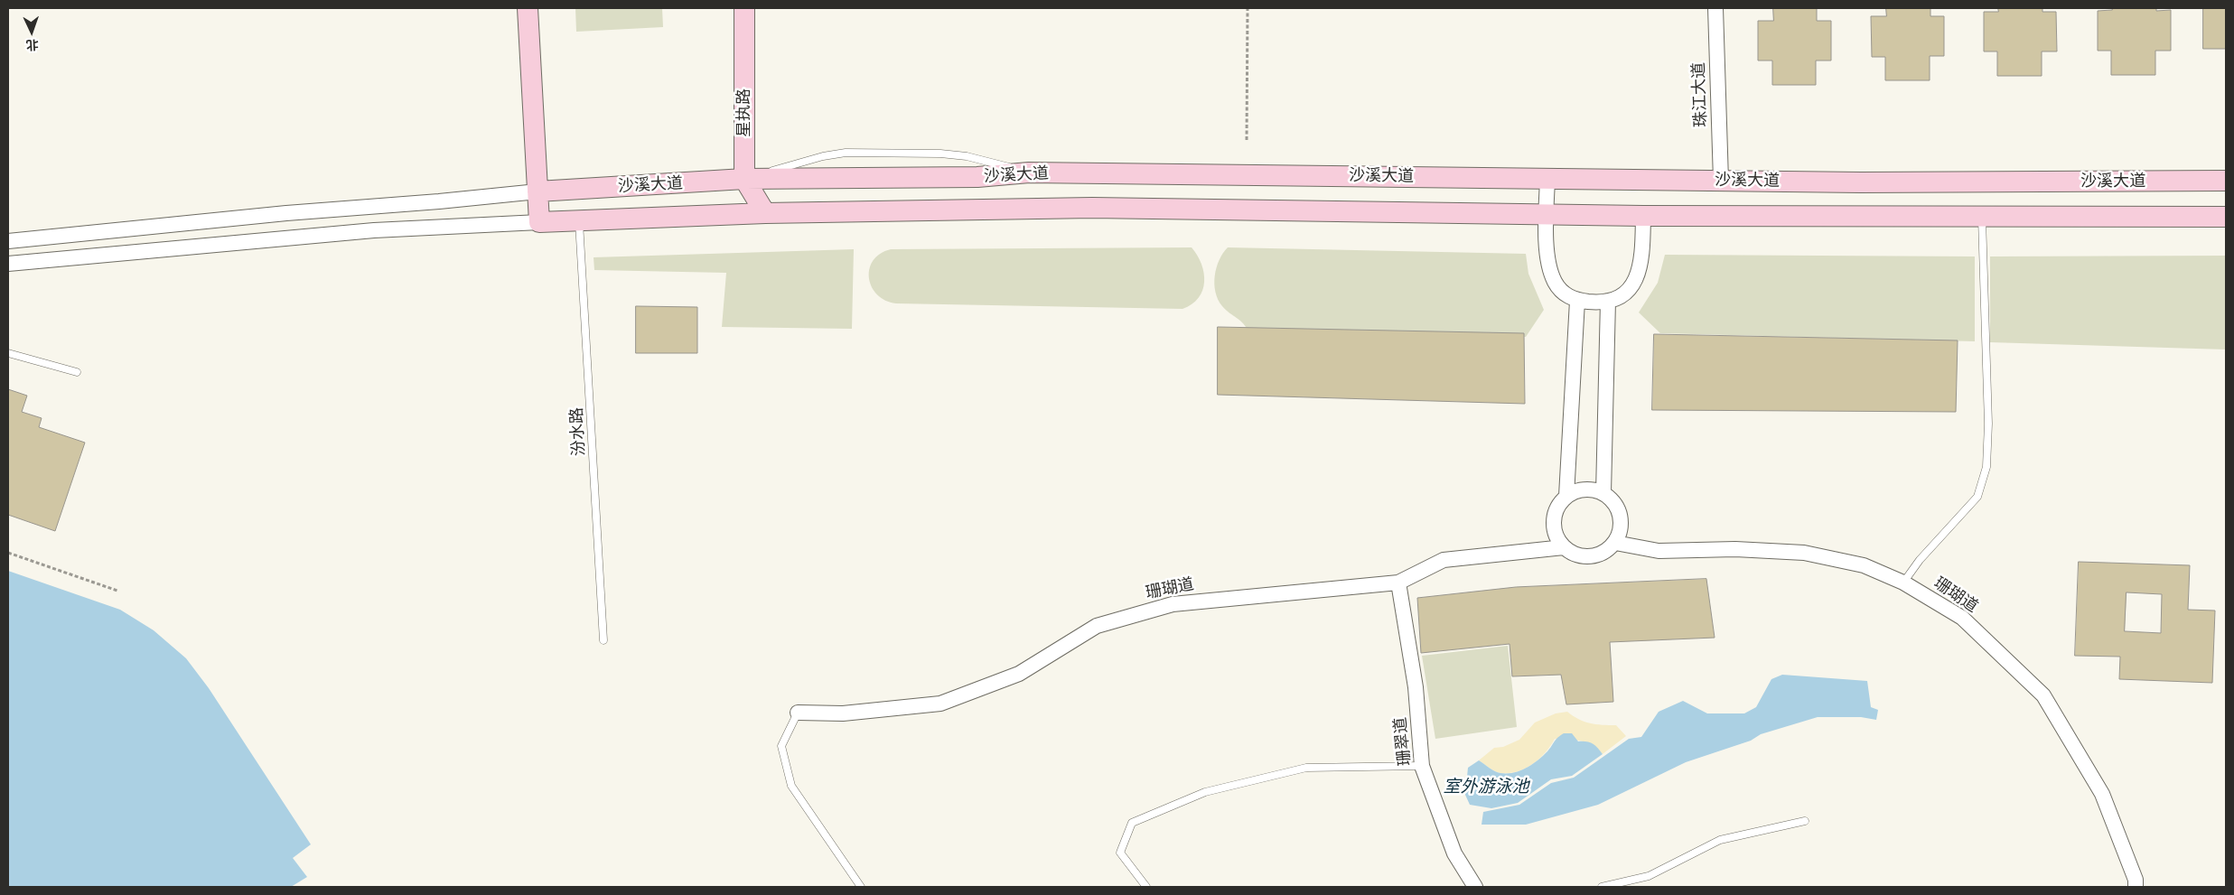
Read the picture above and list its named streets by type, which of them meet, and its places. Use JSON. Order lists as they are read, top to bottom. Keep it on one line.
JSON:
{"streets":{"main road":["星执路","沙溪大道"],"street":["珠江大道","珊瑚道","珊翠道"],"lane":["汾水路"]},"crossings":[["珠江大道","沙溪大道"],["星执路","沙溪大道"],["沙溪大道","汾水路"],["珊瑚道","珊翠道"]],"water":["室外游泳池"],"north":"bottom"}
